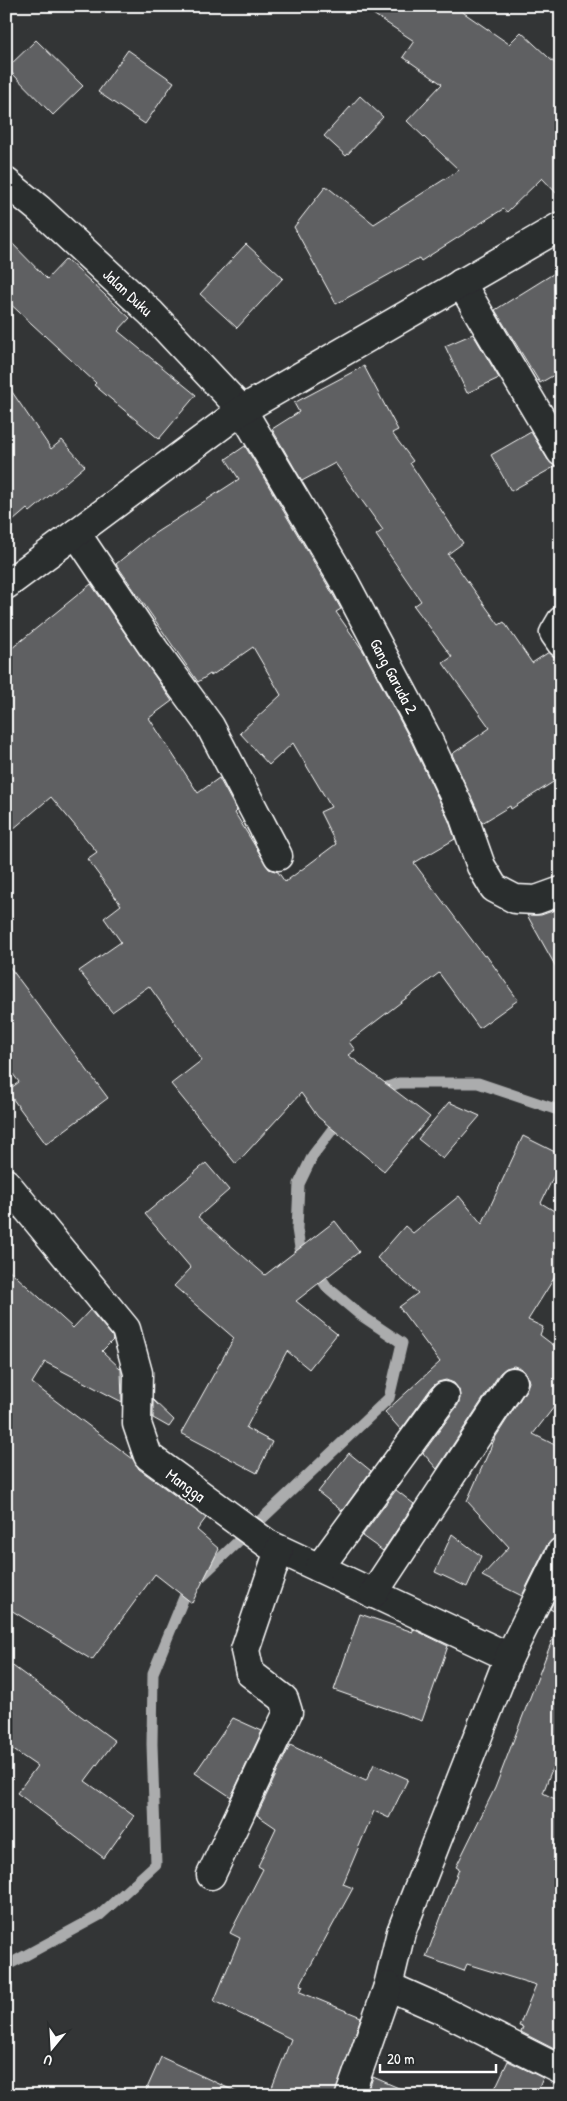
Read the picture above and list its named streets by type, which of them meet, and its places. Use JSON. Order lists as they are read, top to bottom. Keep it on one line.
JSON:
{"streets":{"street":["Jalan Duku","Gang Garuda 2","Mangga"]},"crossings":[["Jalan Duku","Gang Garuda 2"]],"scale_bar":"20 m","north":"bottom"}
